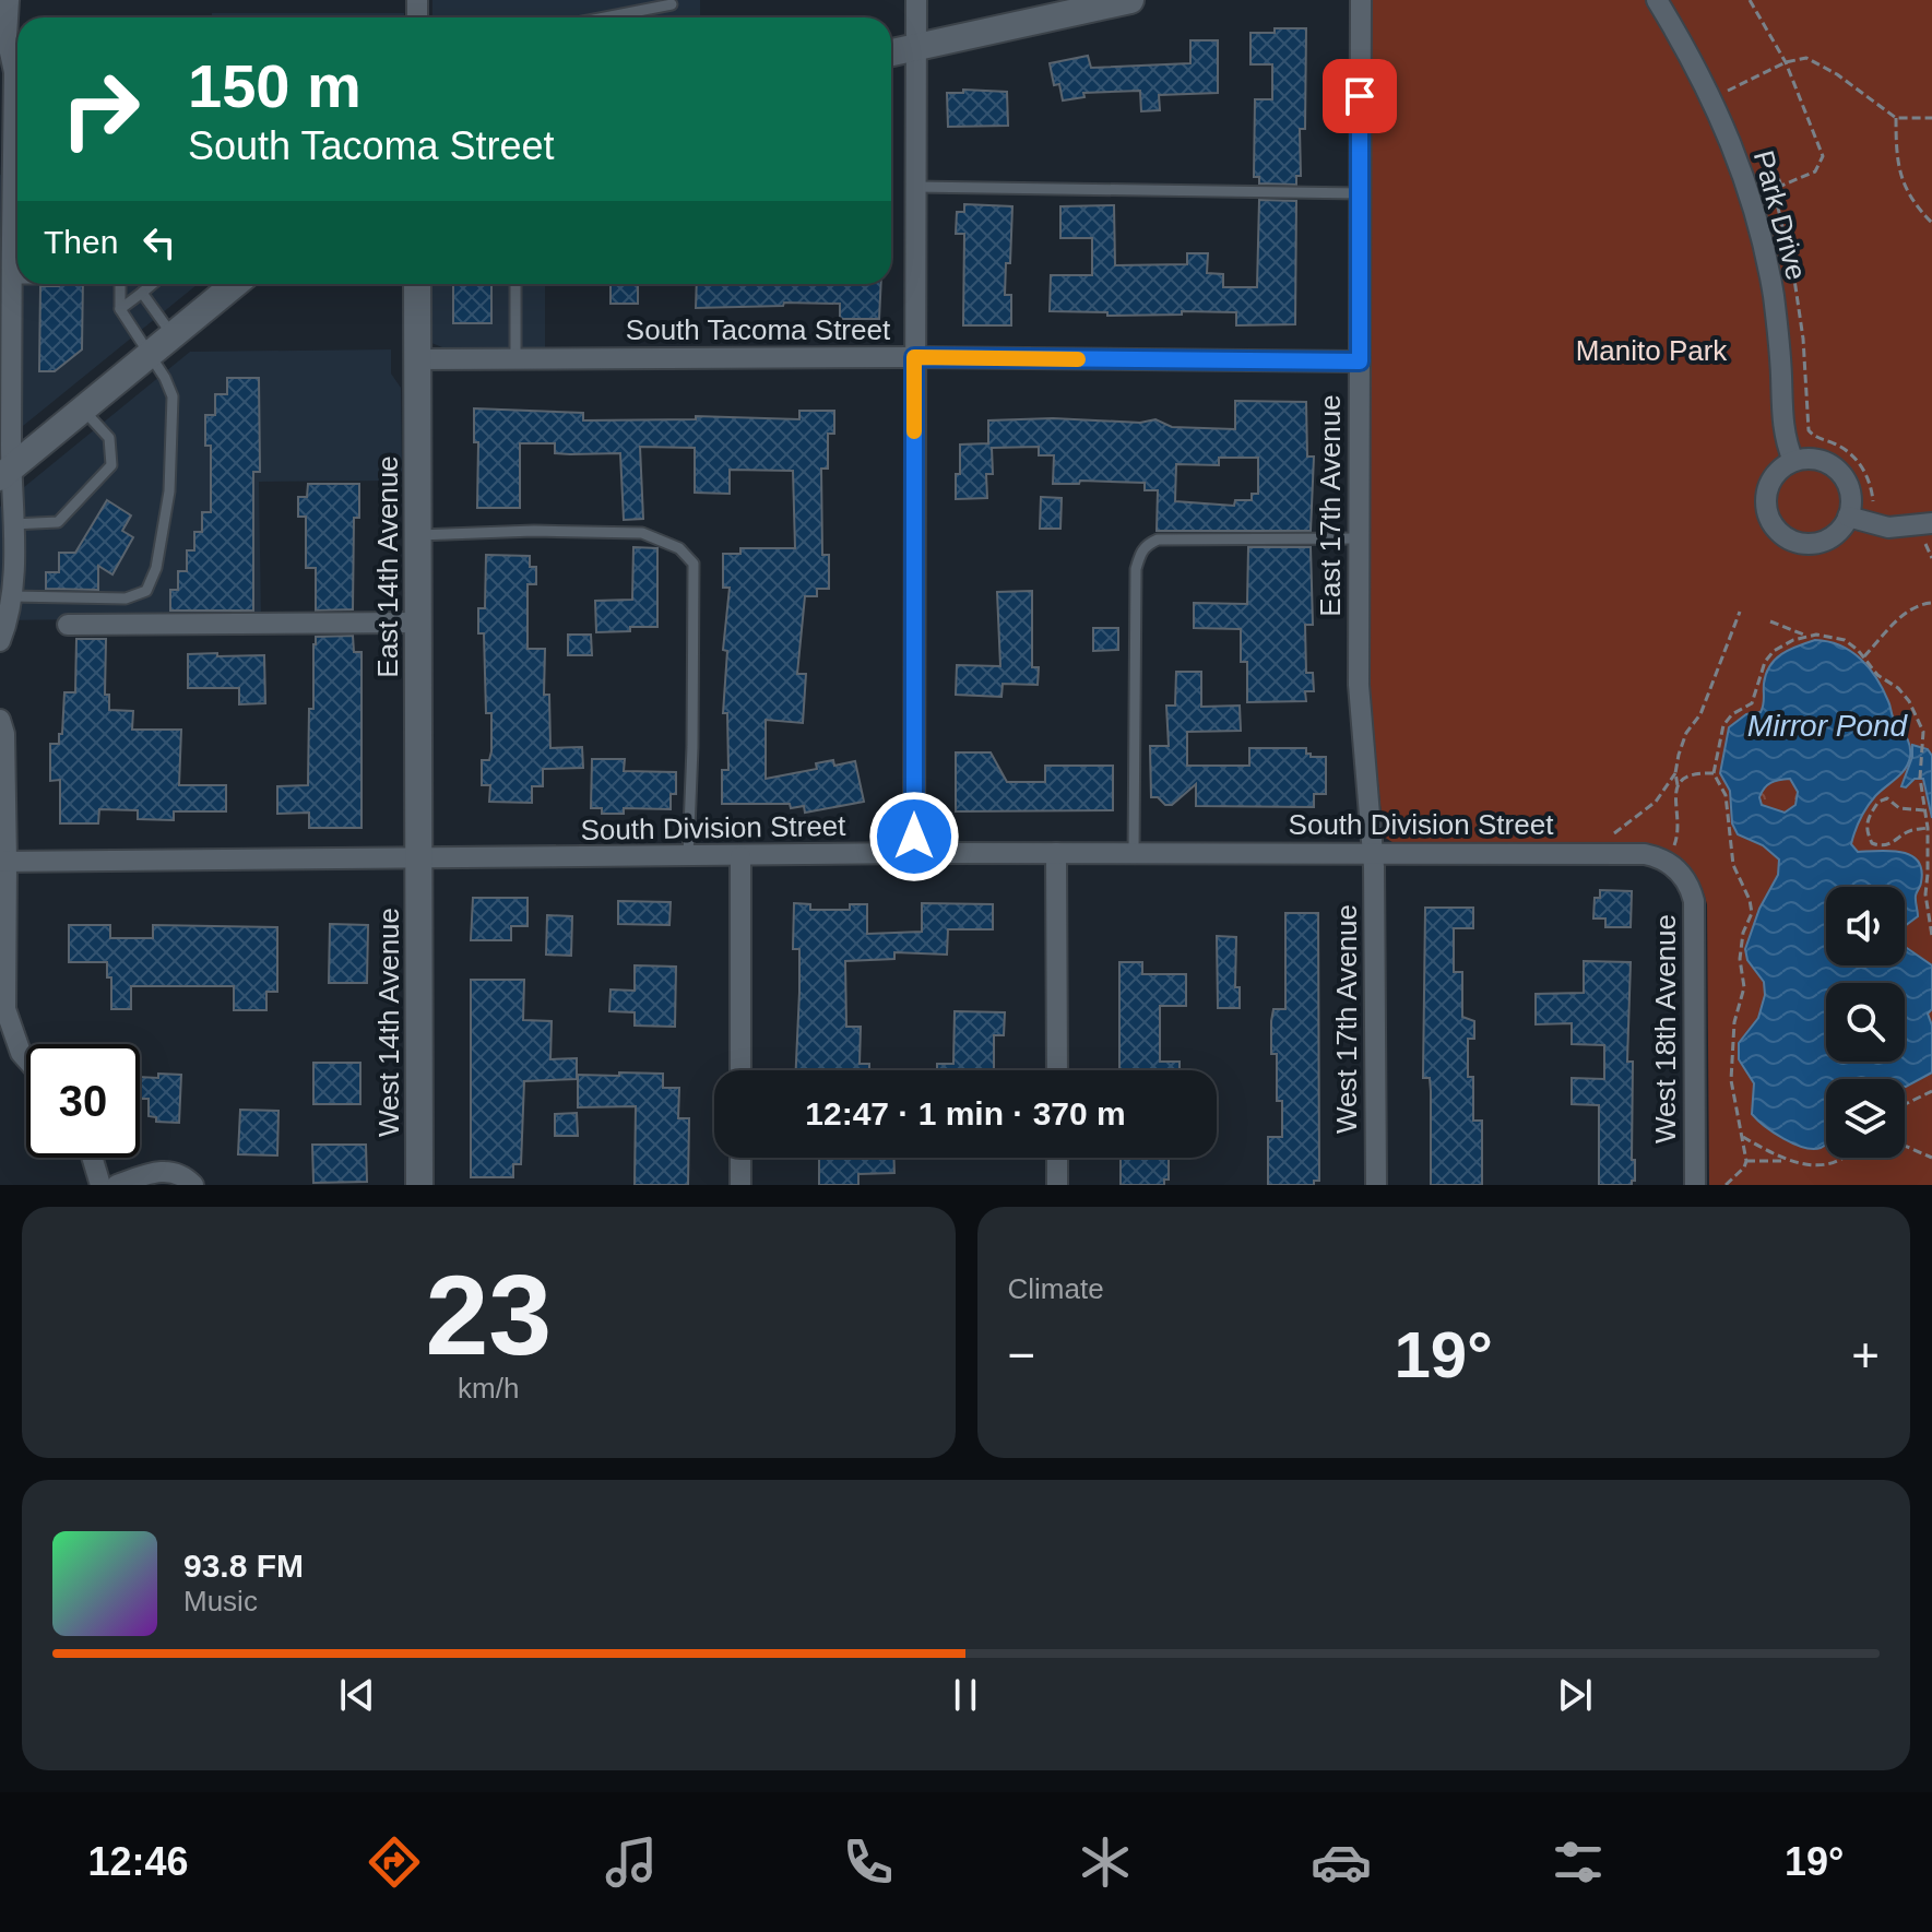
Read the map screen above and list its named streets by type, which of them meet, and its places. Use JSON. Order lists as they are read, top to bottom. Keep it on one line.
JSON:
{"streets":{"street":["Park Drive","South Tacoma Street","East 17th Avenue","East 14th Avenue","South Division Street","West 17th Avenue","West 14th Avenue","West 18th Avenue"]},"crossings":[["South Tacoma Street","East 17th Avenue"],["South Tacoma Street","East 14th Avenue"],["East 17th Avenue","South Division Street"],["East 17th Avenue","West 17th Avenue"],["East 14th Avenue","South Division Street"],["East 14th Avenue","West 14th Avenue"],["South Division Street","West 17th Avenue"],["South Division Street","West 14th Avenue"],["South Division Street","West 18th Avenue"]],"water":["Mirror Pond"],"parks":["Manito Park"],"page":{"turn":["150 m","South Tacoma Street"],"then":"Then","limit":"30","trip":"12:47 · 1 min · 370 m","tile":[["23","km/h"],"Climate"],"heat":["−","19°","+"],"song":["93.8 FM","Music"],"tabs":["12:46","19°"]}}
